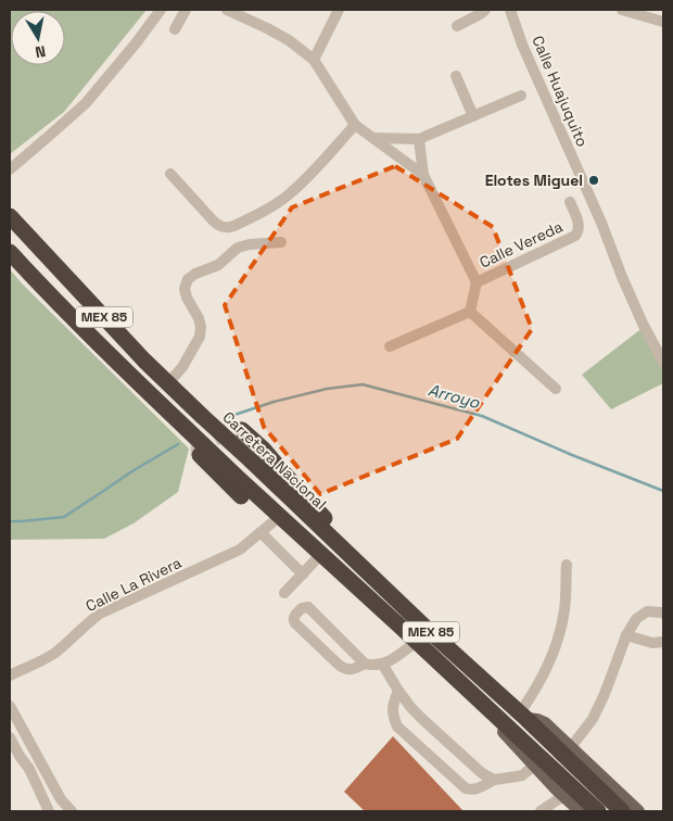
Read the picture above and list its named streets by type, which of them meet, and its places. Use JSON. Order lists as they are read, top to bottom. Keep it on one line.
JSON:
{"streets":{"highway":["MEX 85","Carretera Nacional"],"street":["Calle Huajuquito","Calle Vereda","Calle La Rivera"]},"crossings":[["MEX 85","Carretera Nacional"],["MEX 85","Calle La Rivera"]],"water":["Arroyo"],"places":["Elotes Miguel"],"north":"bottom"}
